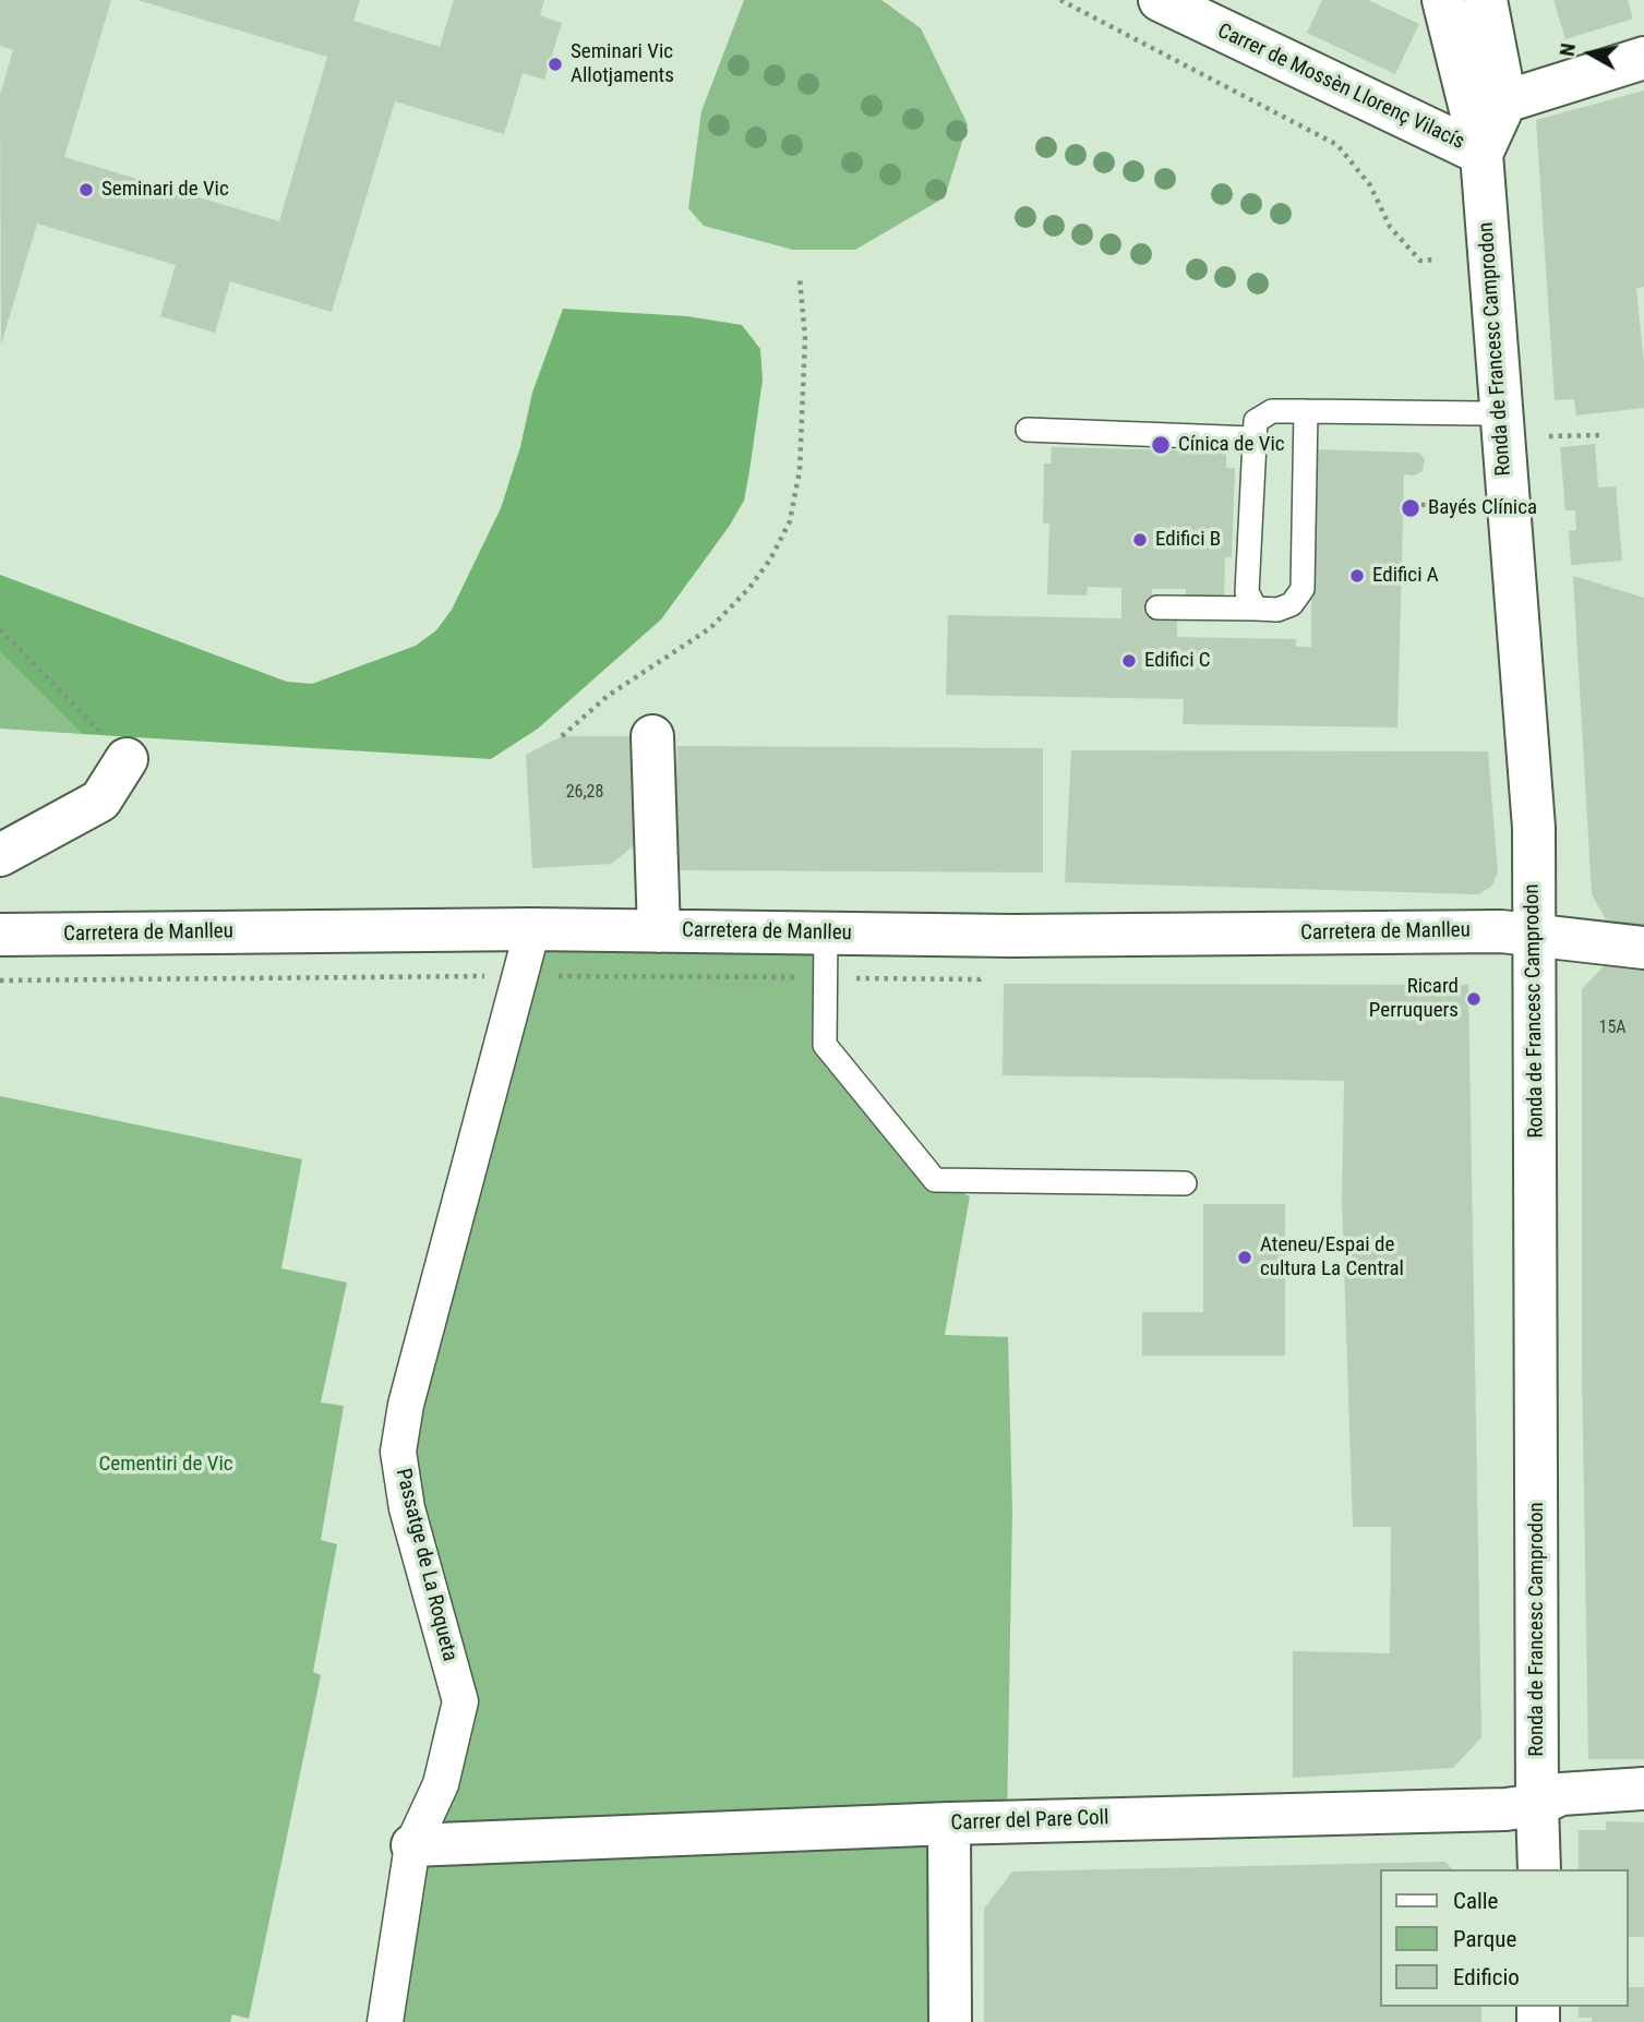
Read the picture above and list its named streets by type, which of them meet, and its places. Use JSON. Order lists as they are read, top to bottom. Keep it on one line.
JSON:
{"streets":{"street":["Carrer de Mossèn Llorenç Vilacís","Ronda de Francesc Camprodon","Carretera de Manlleu","Passatge de La Roqueta","Carrer del Pare Coll"]},"crossings":[["Carrer de Mossèn Llorenç Vilacís","Ronda de Francesc Camprodon"],["Ronda de Francesc Camprodon","Carretera de Manlleu"],["Ronda de Francesc Camprodon","Carrer del Pare Coll"],["Carretera de Manlleu","Passatge de La Roqueta"],["Passatge de La Roqueta","Carrer del Pare Coll"]],"parks":["Cementiri de Vic"],"places":["Seminari Vic Allotjaments","Seminari de Vic","Cínica de Vic","Bayés Clínica","Edifici B","Edifici A","Edifici C","Ricard Perruquers","Ateneu/Espai de cultura La Central"],"house_numbers":["26,28","15A"],"legend":["Calle","Parque","Edificio"],"north":"left"}
